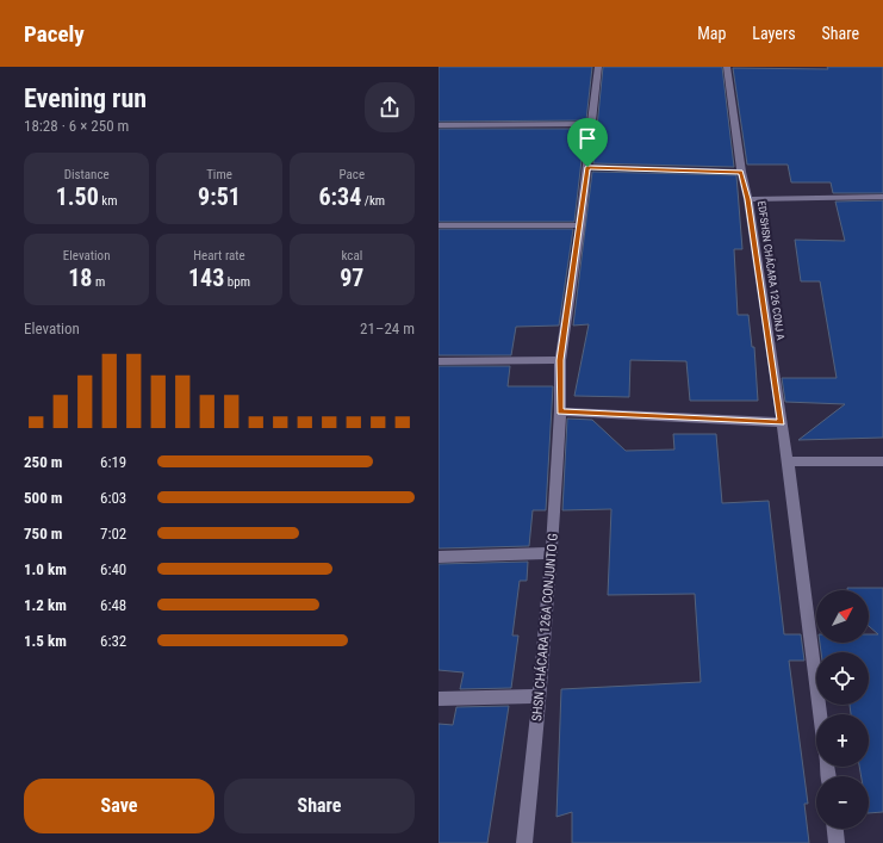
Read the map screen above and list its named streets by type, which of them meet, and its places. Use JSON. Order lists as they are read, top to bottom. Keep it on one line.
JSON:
{"streets":{"street":["EDFSHSN CHÁCARA 126 CONJ A","SHSN CHÁCARA 126A CONJUNTO G"]},"north":"top right","page":{"header":"Pacely","nav":["Map","Layers","Share"],"heading":["Evening run","18:28 · 6 × 250 m"],"stats":[["Distance","1.50 km"],["Time","9:51"],["Pace","6:34 /km"],["Elevation","18 m"],["Heart rate","143 bpm"],["kcal","97"]],"chart":["Elevation","21–24 m"],"list":[{"name":"250 m","note":"6:19"},{"name":"500 m","note":"6:03"},{"name":"750 m","note":"7:02"},{"name":"1.0 km","note":"6:40"},{"name":"1.2 km","note":"6:48"},{"name":"1.5 km","note":"6:32"}],"map_buttons":["+","−"],"buttons":["Save","Share"]}}
